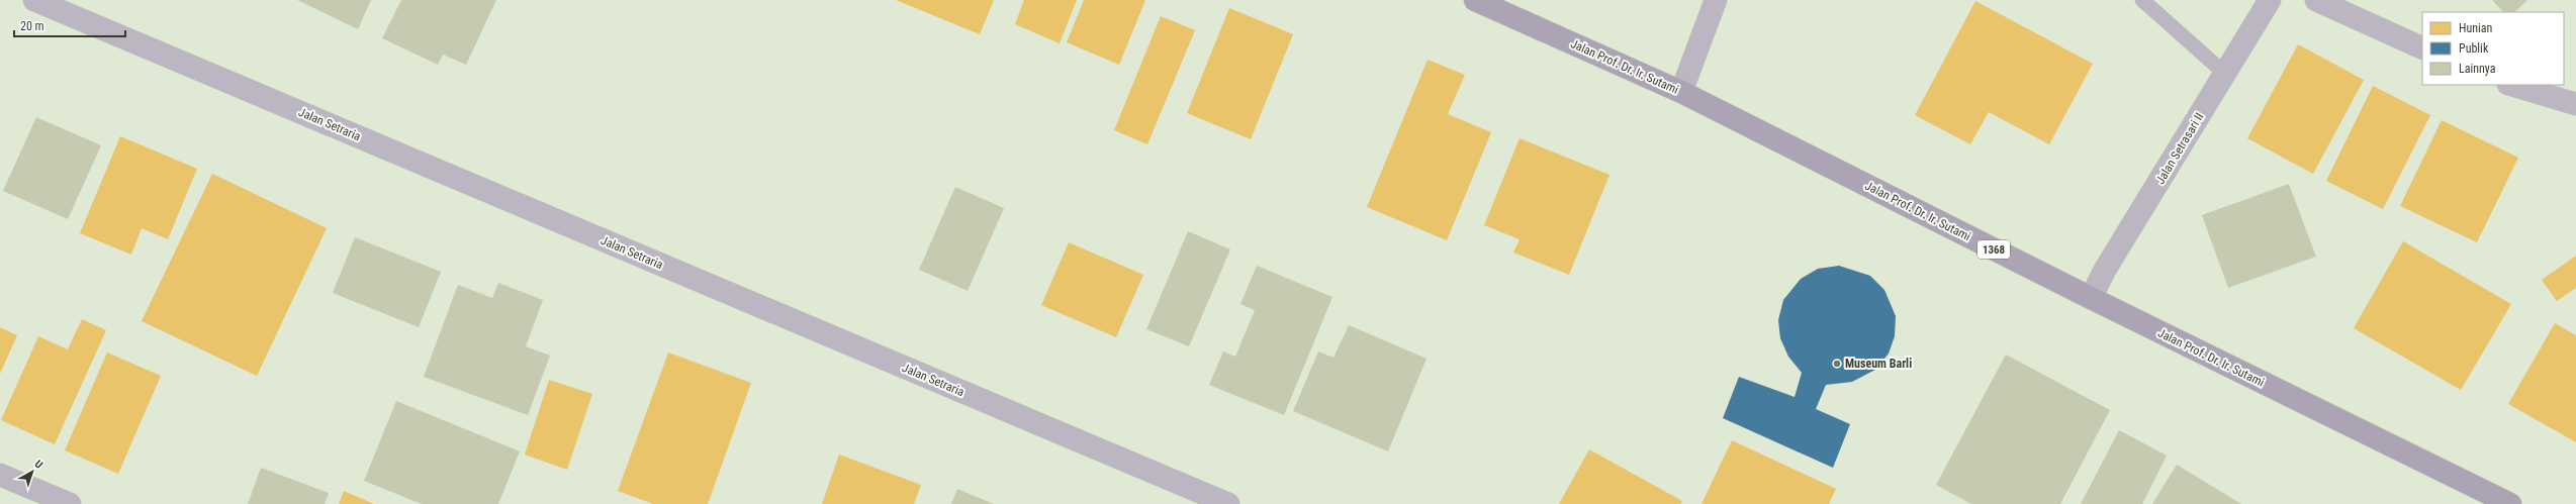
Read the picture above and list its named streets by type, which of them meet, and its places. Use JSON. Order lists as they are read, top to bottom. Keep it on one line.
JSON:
{"streets":{"main road":["Jalan Prof. Dr. Ir. Sutami","1368"],"street":["Jalan Setraria","Jalan Setrasari II"]},"crossings":[["Jalan Prof. Dr. Ir. Sutami","Jalan Setrasari II"]],"places":["Museum Barli"],"legend":["Hunian","Publik","Lainnya"],"scale_bar":"20 m","north":"top right"}
